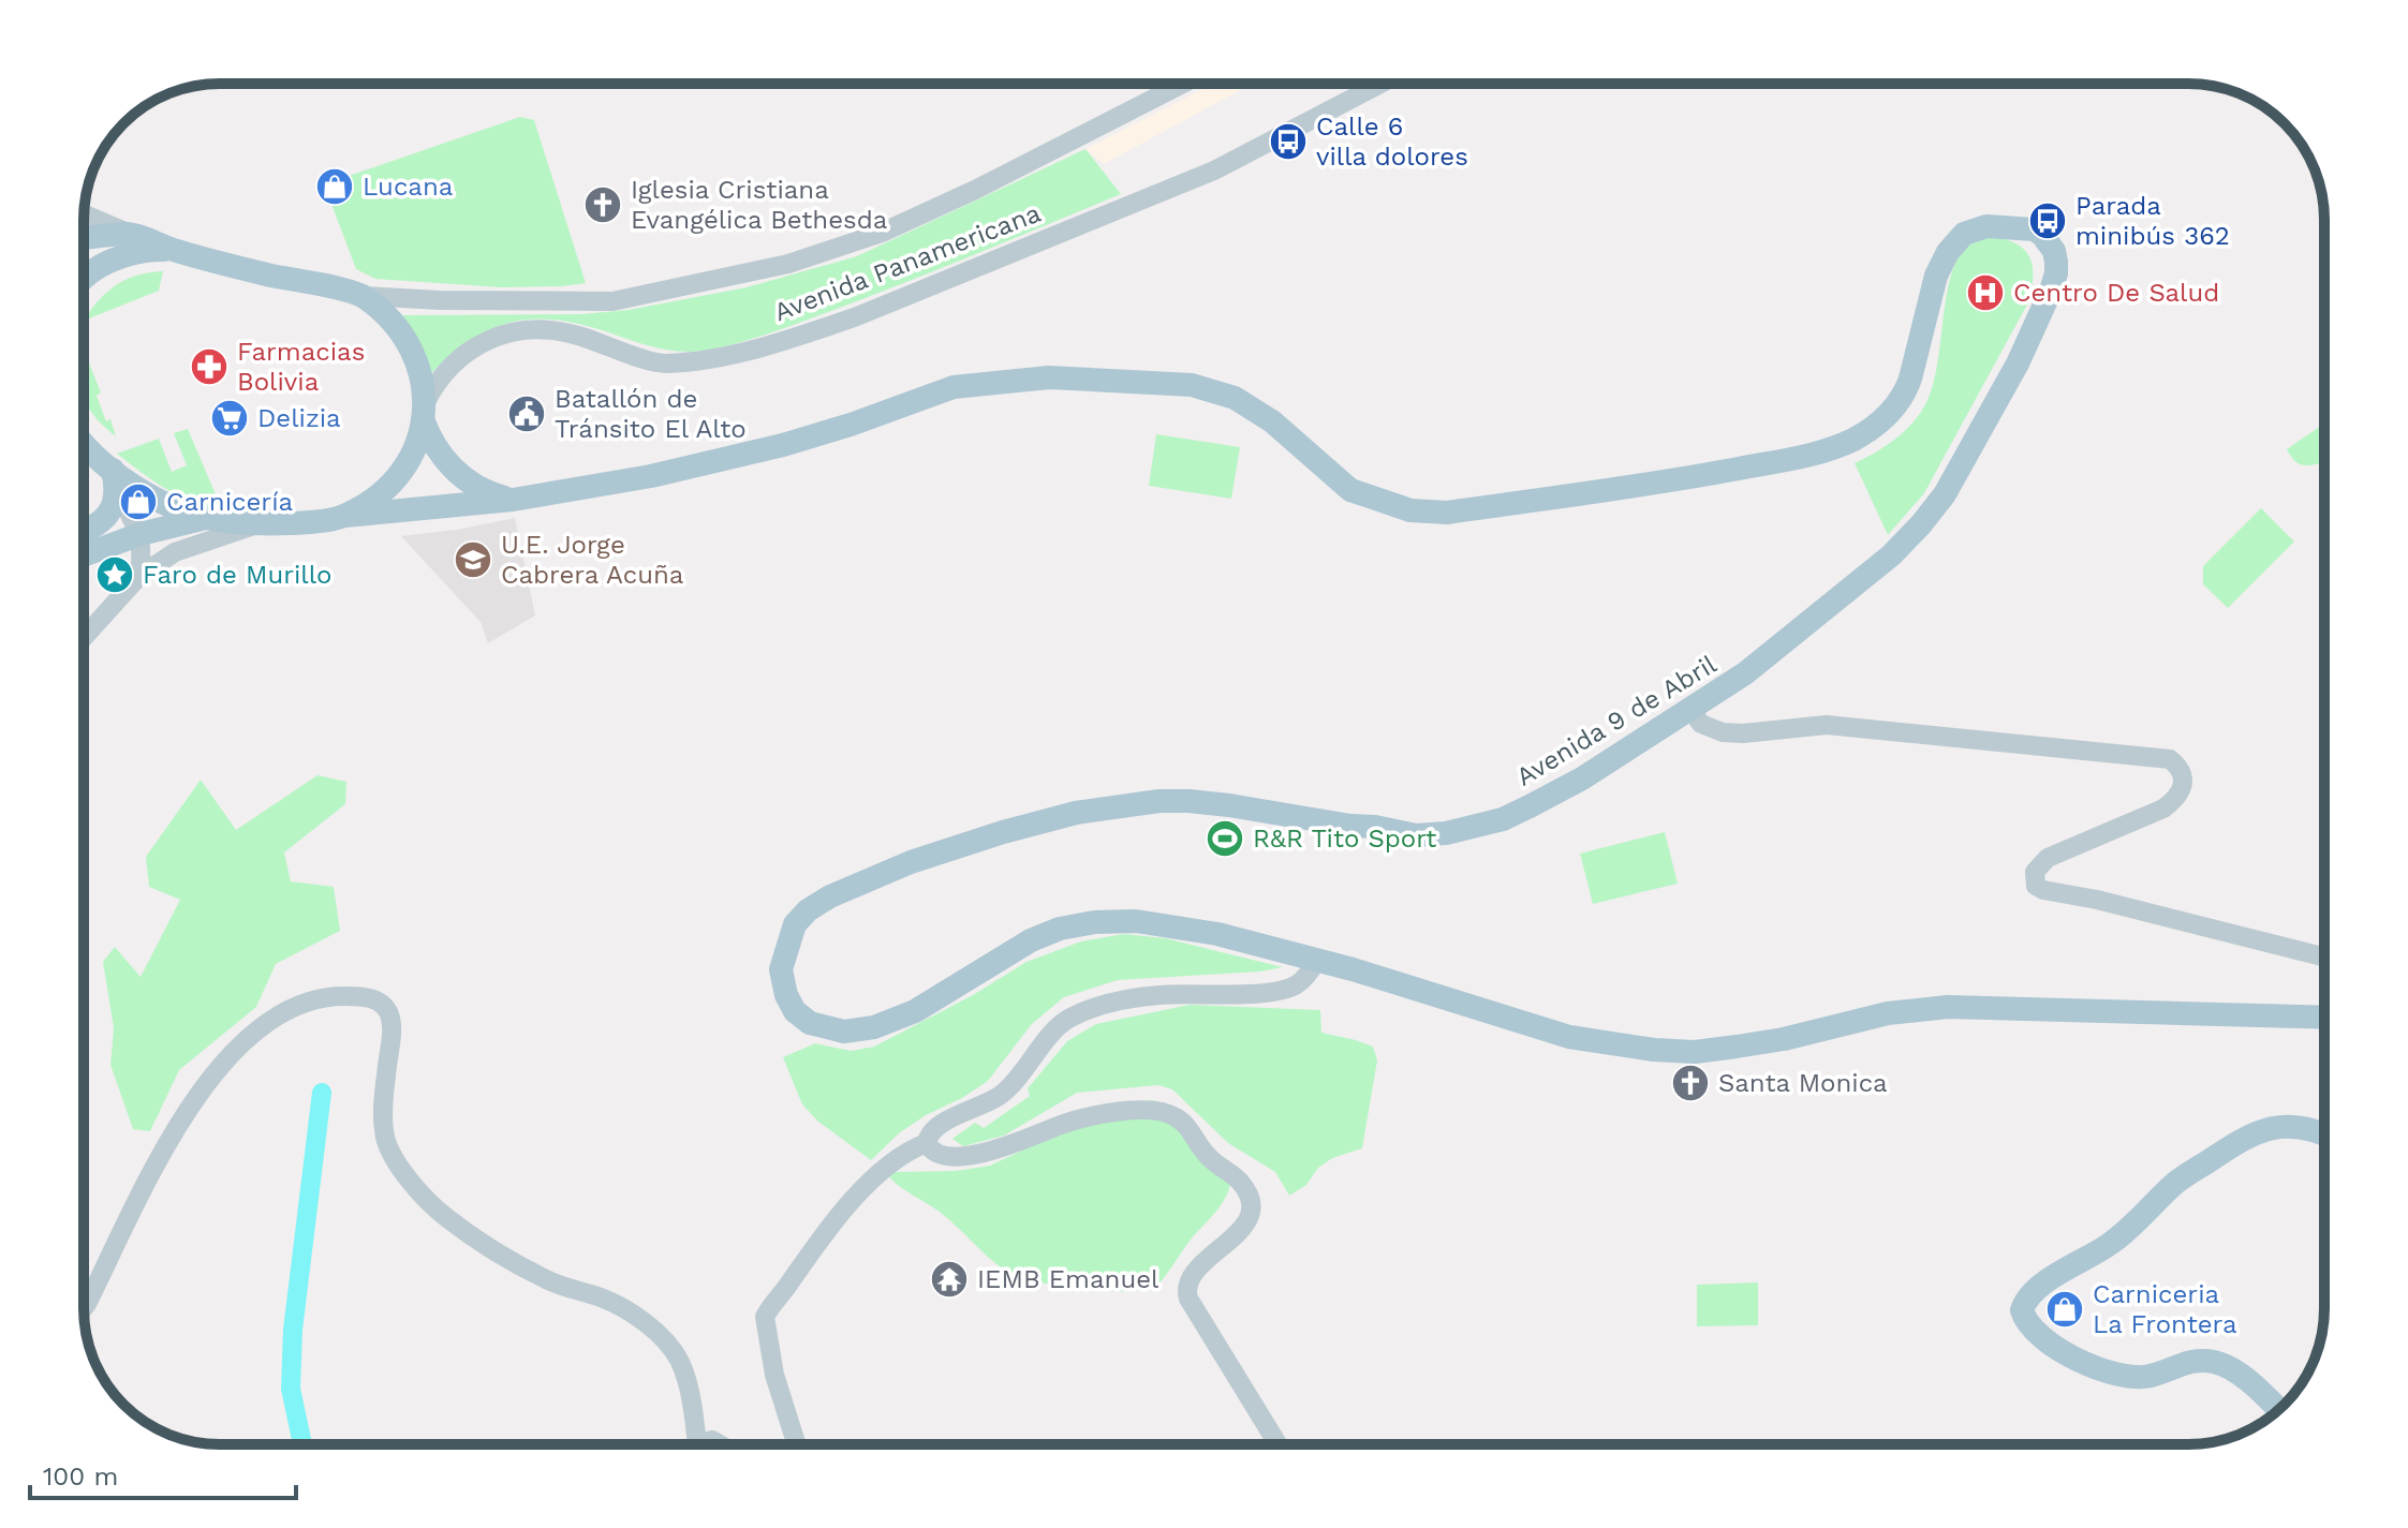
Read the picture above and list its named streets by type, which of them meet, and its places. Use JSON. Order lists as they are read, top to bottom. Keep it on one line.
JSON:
{"streets":{"main road":["Avenida Panamericana","Avenida 9 de Abril"]},"places":{"bus stop":["Calle 6 villa dolores","Parada minibús 362"],"shop":["Lucana","Carnicería","Carniceria La Frontera"],"church":["Iglesia Cristiana Evangélica Bethesda","Santa Monica"],"hospital":["Centro De Salud"],"pharmacy":["Farmacias Bolivia"],"public building":["Batallón de Tránsito El Alto"],"supermarket":["Delizia"],"school or university":["U.E. Jorge Cabrera Acuña"],"place":["Faro de Murillo"],"sports":["R&R Tito Sport"],"temple":["IEMB Emanuel"]},"scale_bar":"100 m"}
